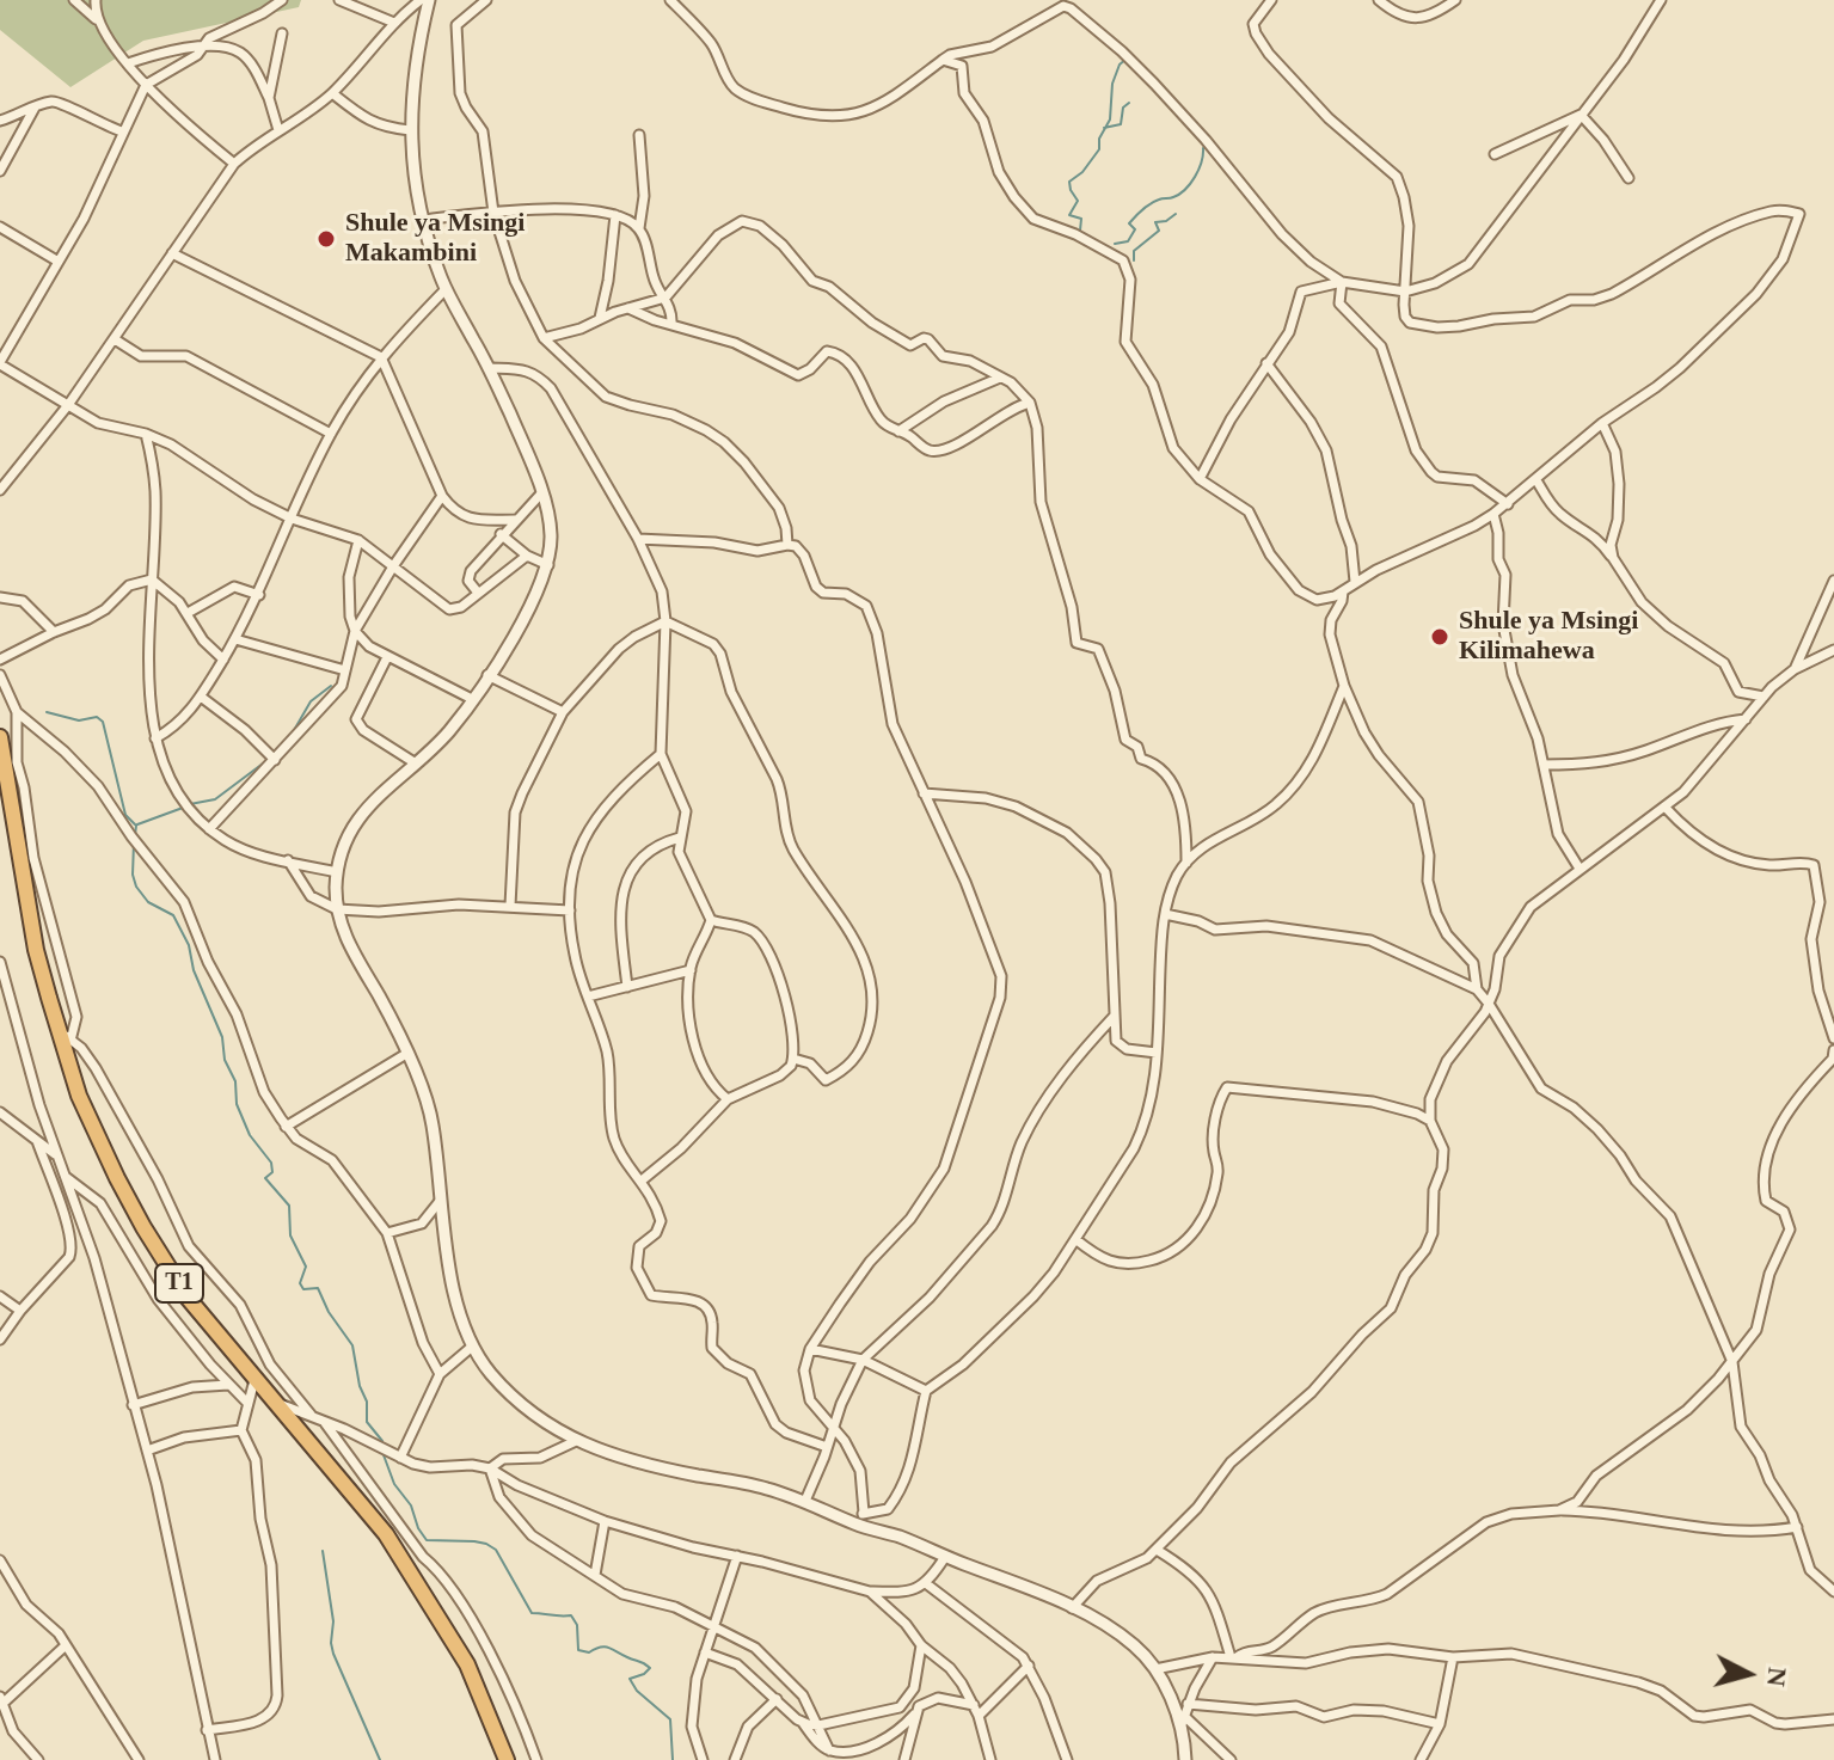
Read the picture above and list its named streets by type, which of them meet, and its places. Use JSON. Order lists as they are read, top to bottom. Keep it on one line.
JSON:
{"streets":{"highway":["T1"]},"places":["Shule ya Msingi Makambini","Shule ya Msingi Kilimahewa"],"north":"right"}
